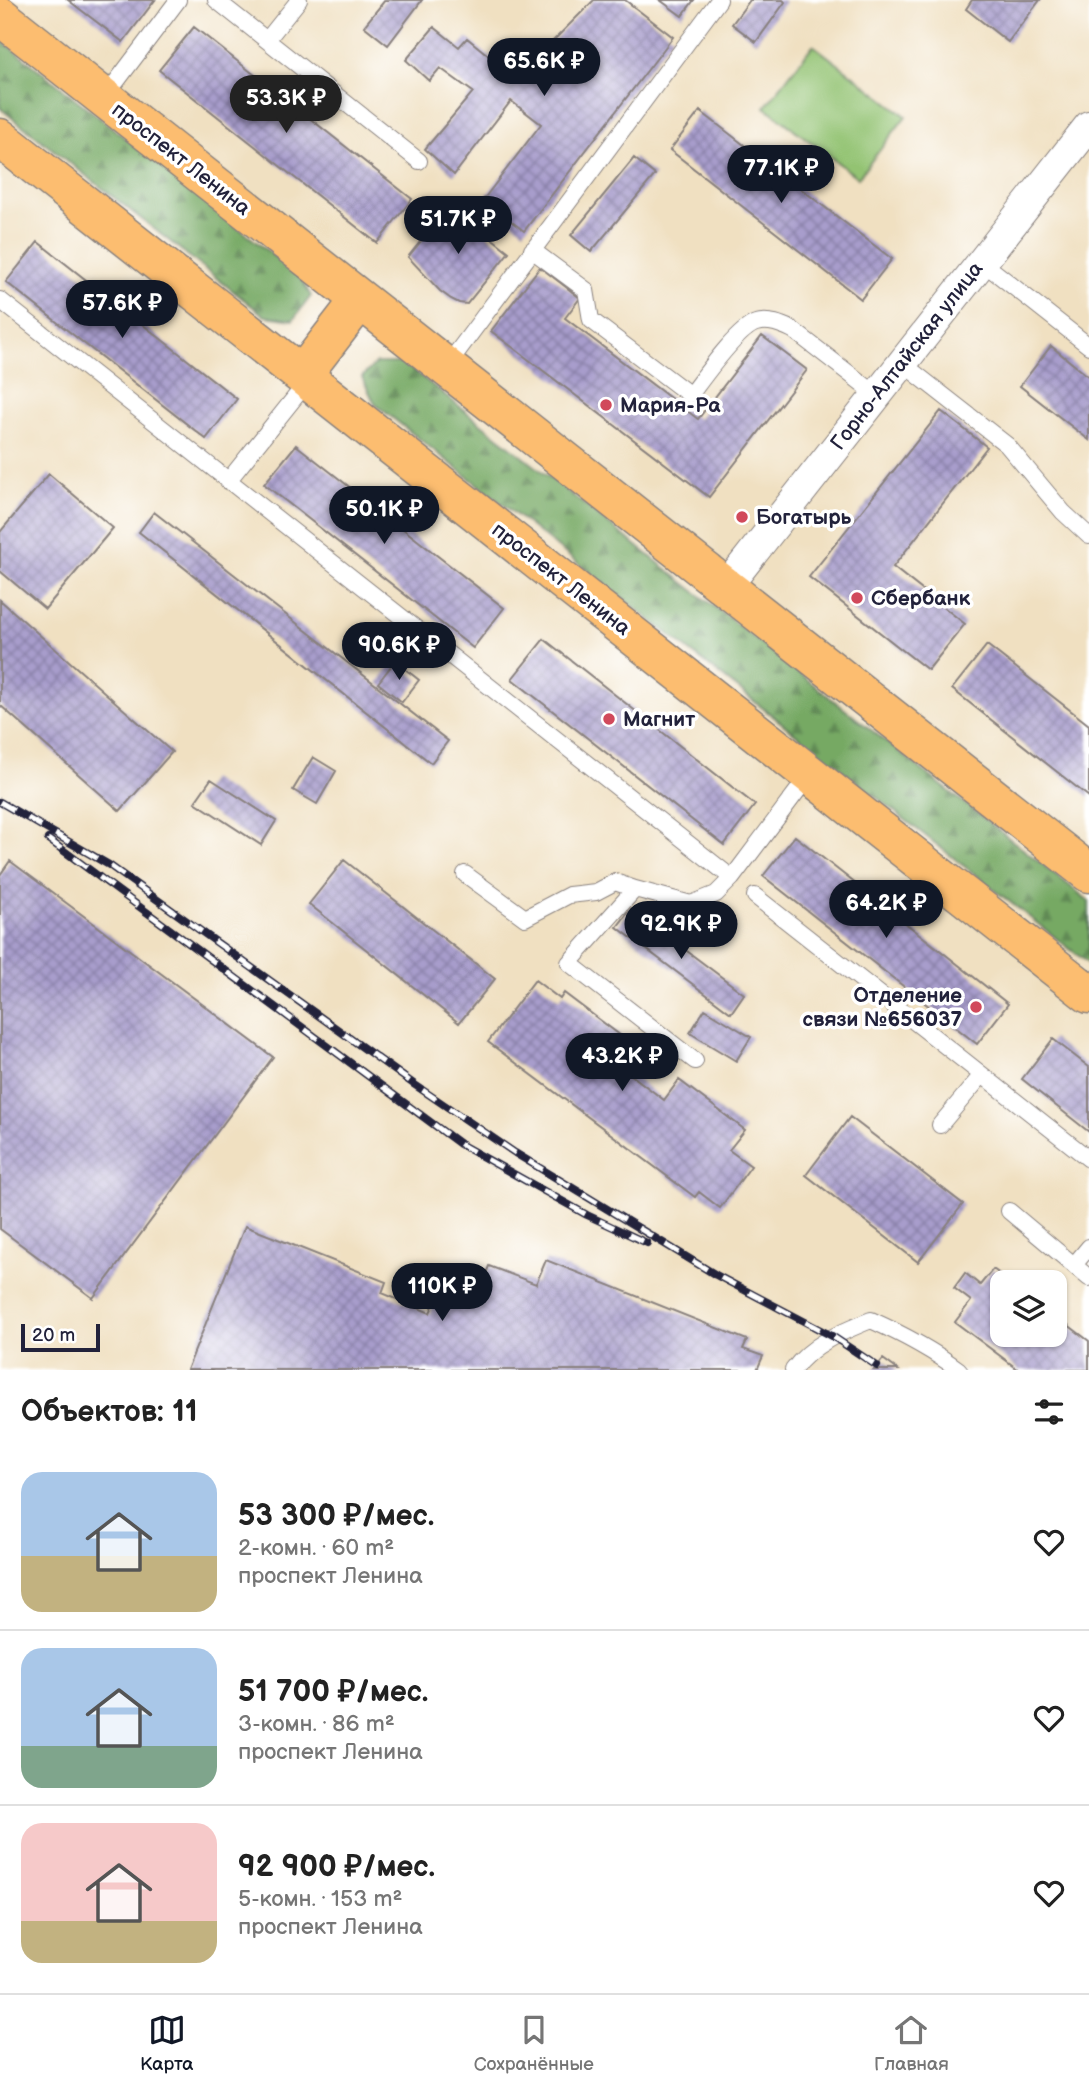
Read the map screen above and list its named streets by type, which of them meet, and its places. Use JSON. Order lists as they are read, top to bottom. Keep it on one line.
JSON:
{"streets":{"main road":["проспект Ленина"],"street":["Горно-Алтайская улица"]},"crossings":[["проспект Ленина","Горно-Алтайская улица"]],"places":["Мария-Ра","Богатырь","Сбербанк","Магнит","Отделение связи №656037"],"scale_bar":"20 m","page":{"price":["65.6K ₽","53.3K ₽","77.1K ₽","51.7K ₽","57.6K ₽","50.1K ₽","90.6K ₽","64.2K ₽","92.9K ₽","43.2K ₽","110K ₽"],"scale":"20 m","heading":"Объектов: 11","list":[{"name":"53 300 ₽/мес.","note":"2-комн. · 60 m² · проспект Ленина"},{"name":"51 700 ₽/мес.","note":"3-комн. · 86 m² · проспект Ленина"},{"name":"92 900 ₽/мес.","note":"5-комн. · 153 m² · проспект Ленина"}],"tabs":["Карта","Сохранённые","Главная"]}}
